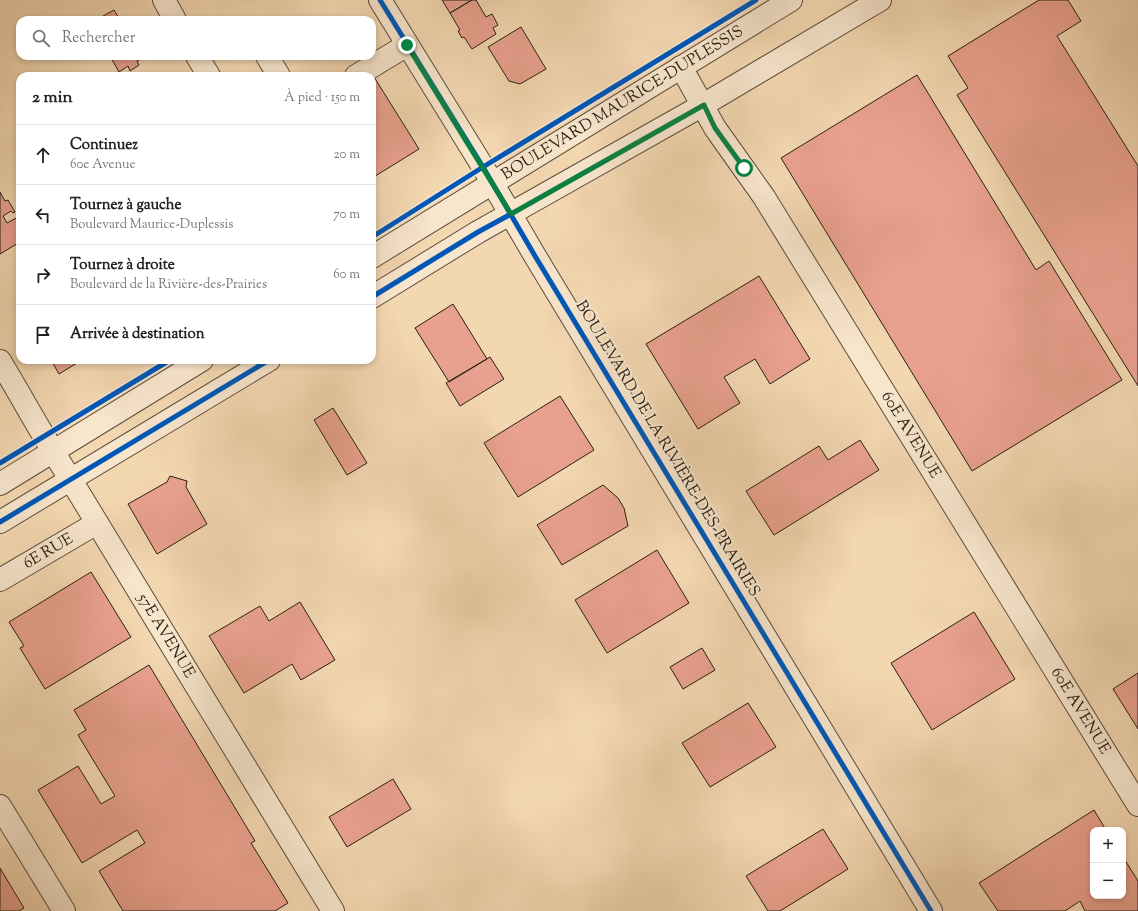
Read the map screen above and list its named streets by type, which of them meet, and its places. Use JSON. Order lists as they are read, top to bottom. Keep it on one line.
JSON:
{"streets":{"street":["BOULEVARD MAURICE-DUPLESSIS","60E AVENUE","BOULEVARD DE LA RIVIÈRE-DES-PRAIRIES","6E RUE","57E AVENUE"]},"crossings":[["BOULEVARD MAURICE-DUPLESSIS","60E AVENUE"],["BOULEVARD MAURICE-DUPLESSIS","BOULEVARD DE LA RIVIÈRE-DES-PRAIRIES"],["6E RUE","57E AVENUE"]],"page":{"search":"Rechercher","heading":["2 min","À pied · 150 m"],"list":[["Continuez","60e Avenue","20 m"],["Tournez à gauche","Boulevard Maurice-Duplessis","70 m"],["Tournez à droite","Boulevard de la Rivière-des-Prairies","60 m"],"Arrivée à destination"],"map_buttons":["+","−"]}}
